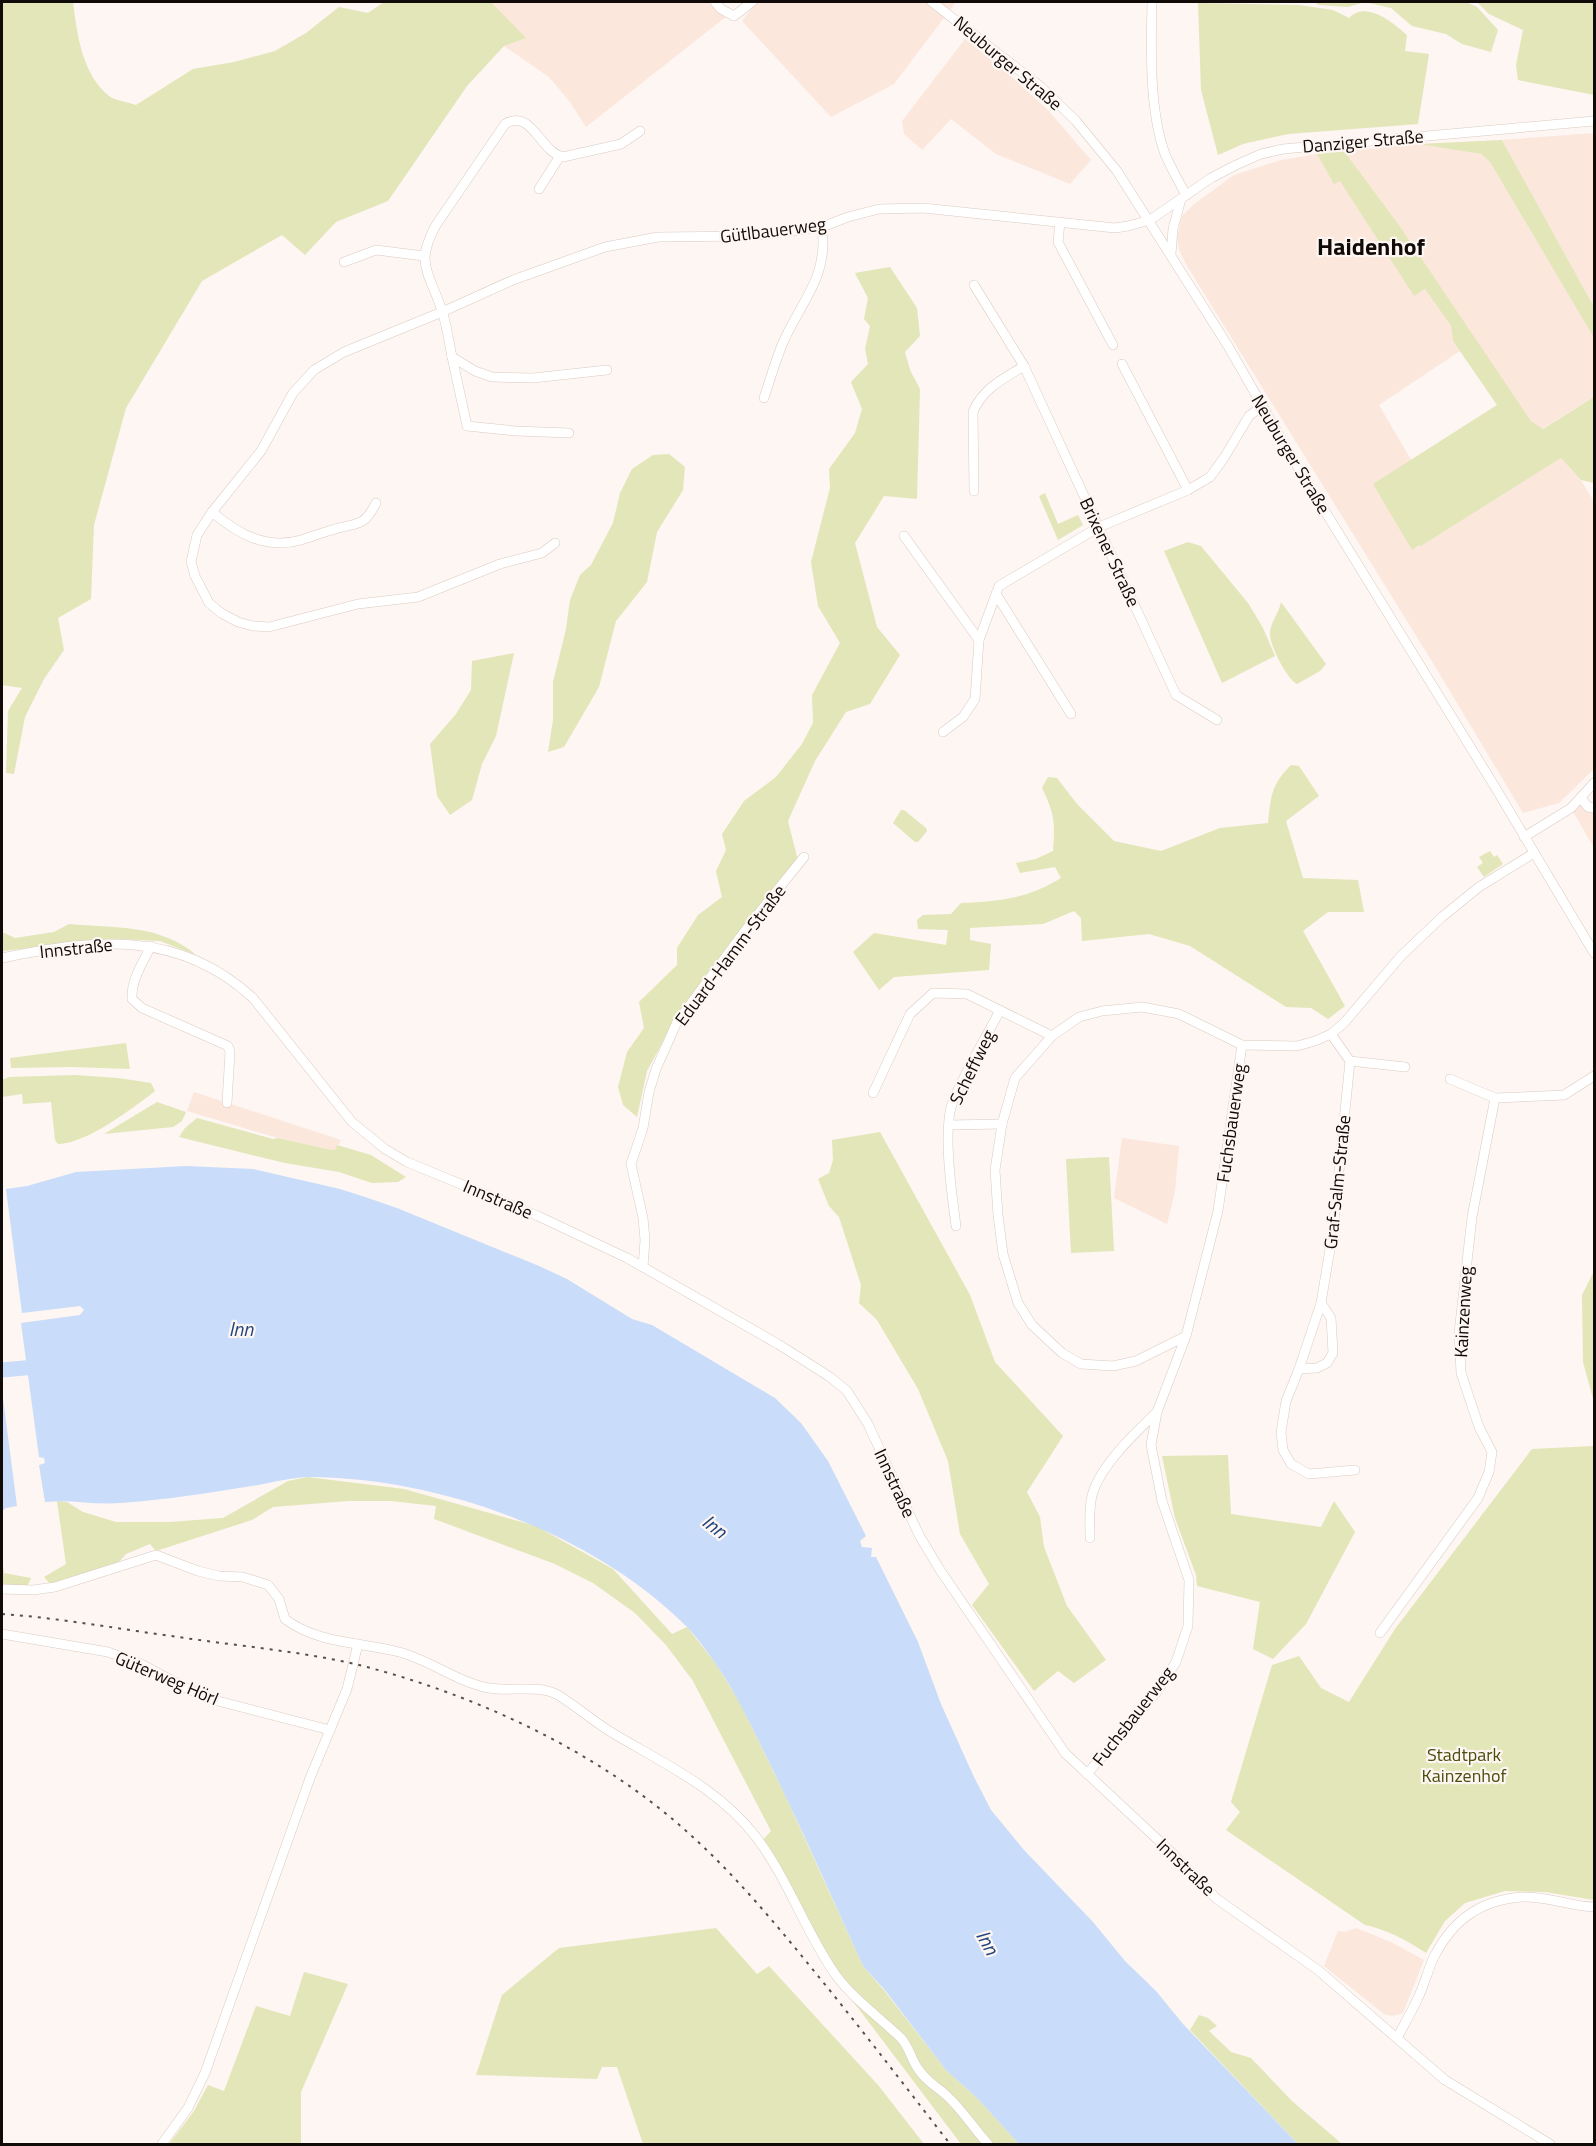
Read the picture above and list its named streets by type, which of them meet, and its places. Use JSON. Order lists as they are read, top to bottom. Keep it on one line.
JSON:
{"streets":{"street":["Neuburger Straße","Danziger Straße","Gütlbauerweg","Brixener Straße","Innstraße","Eduard-Hamm-Straße","Scheffweg","Fuchsbauerweg","Graf-Salm-Straße","Kainzenweg","Güterweg Hörl"]},"crossings":[["Neuburger Straße","Danziger Straße"],["Neuburger Straße","Gütlbauerweg"],["Neuburger Straße","Fuchsbauerweg"],["Danziger Straße","Gütlbauerweg"],["Innstraße","Eduard-Hamm-Straße"],["Innstraße","Fuchsbauerweg"]],"districts":["Haidenhof"],"water":["Inn"],"parks":["Stadtpark Kainzenhof"]}
